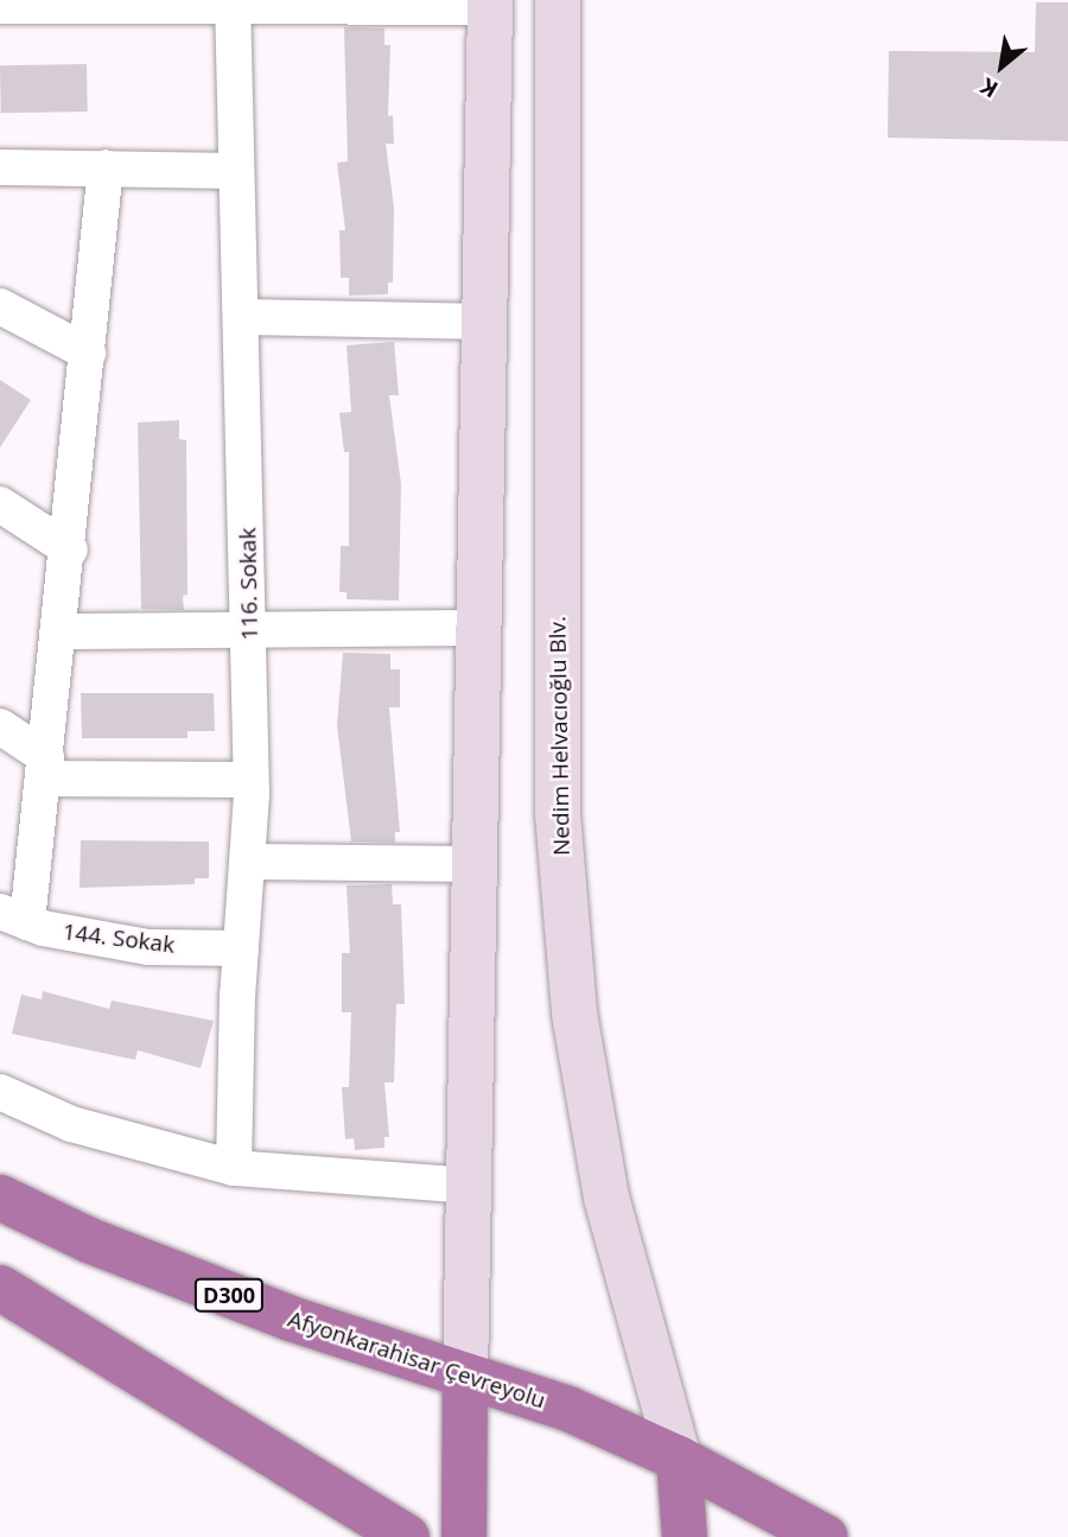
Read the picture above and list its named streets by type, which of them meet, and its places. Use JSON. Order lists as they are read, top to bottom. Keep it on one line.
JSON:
{"streets":{"highway":["D300","Afyonkarahisar Çevreyolu"],"main road":["Nedim Helvacıoğlu Blv."],"street":["116. Sokak","144. Sokak"]},"crossings":[["116. Sokak","144. Sokak"],["Nedim Helvacıoğlu Blv.","Afyonkarahisar Çevreyolu"]],"north":"bottom left"}
